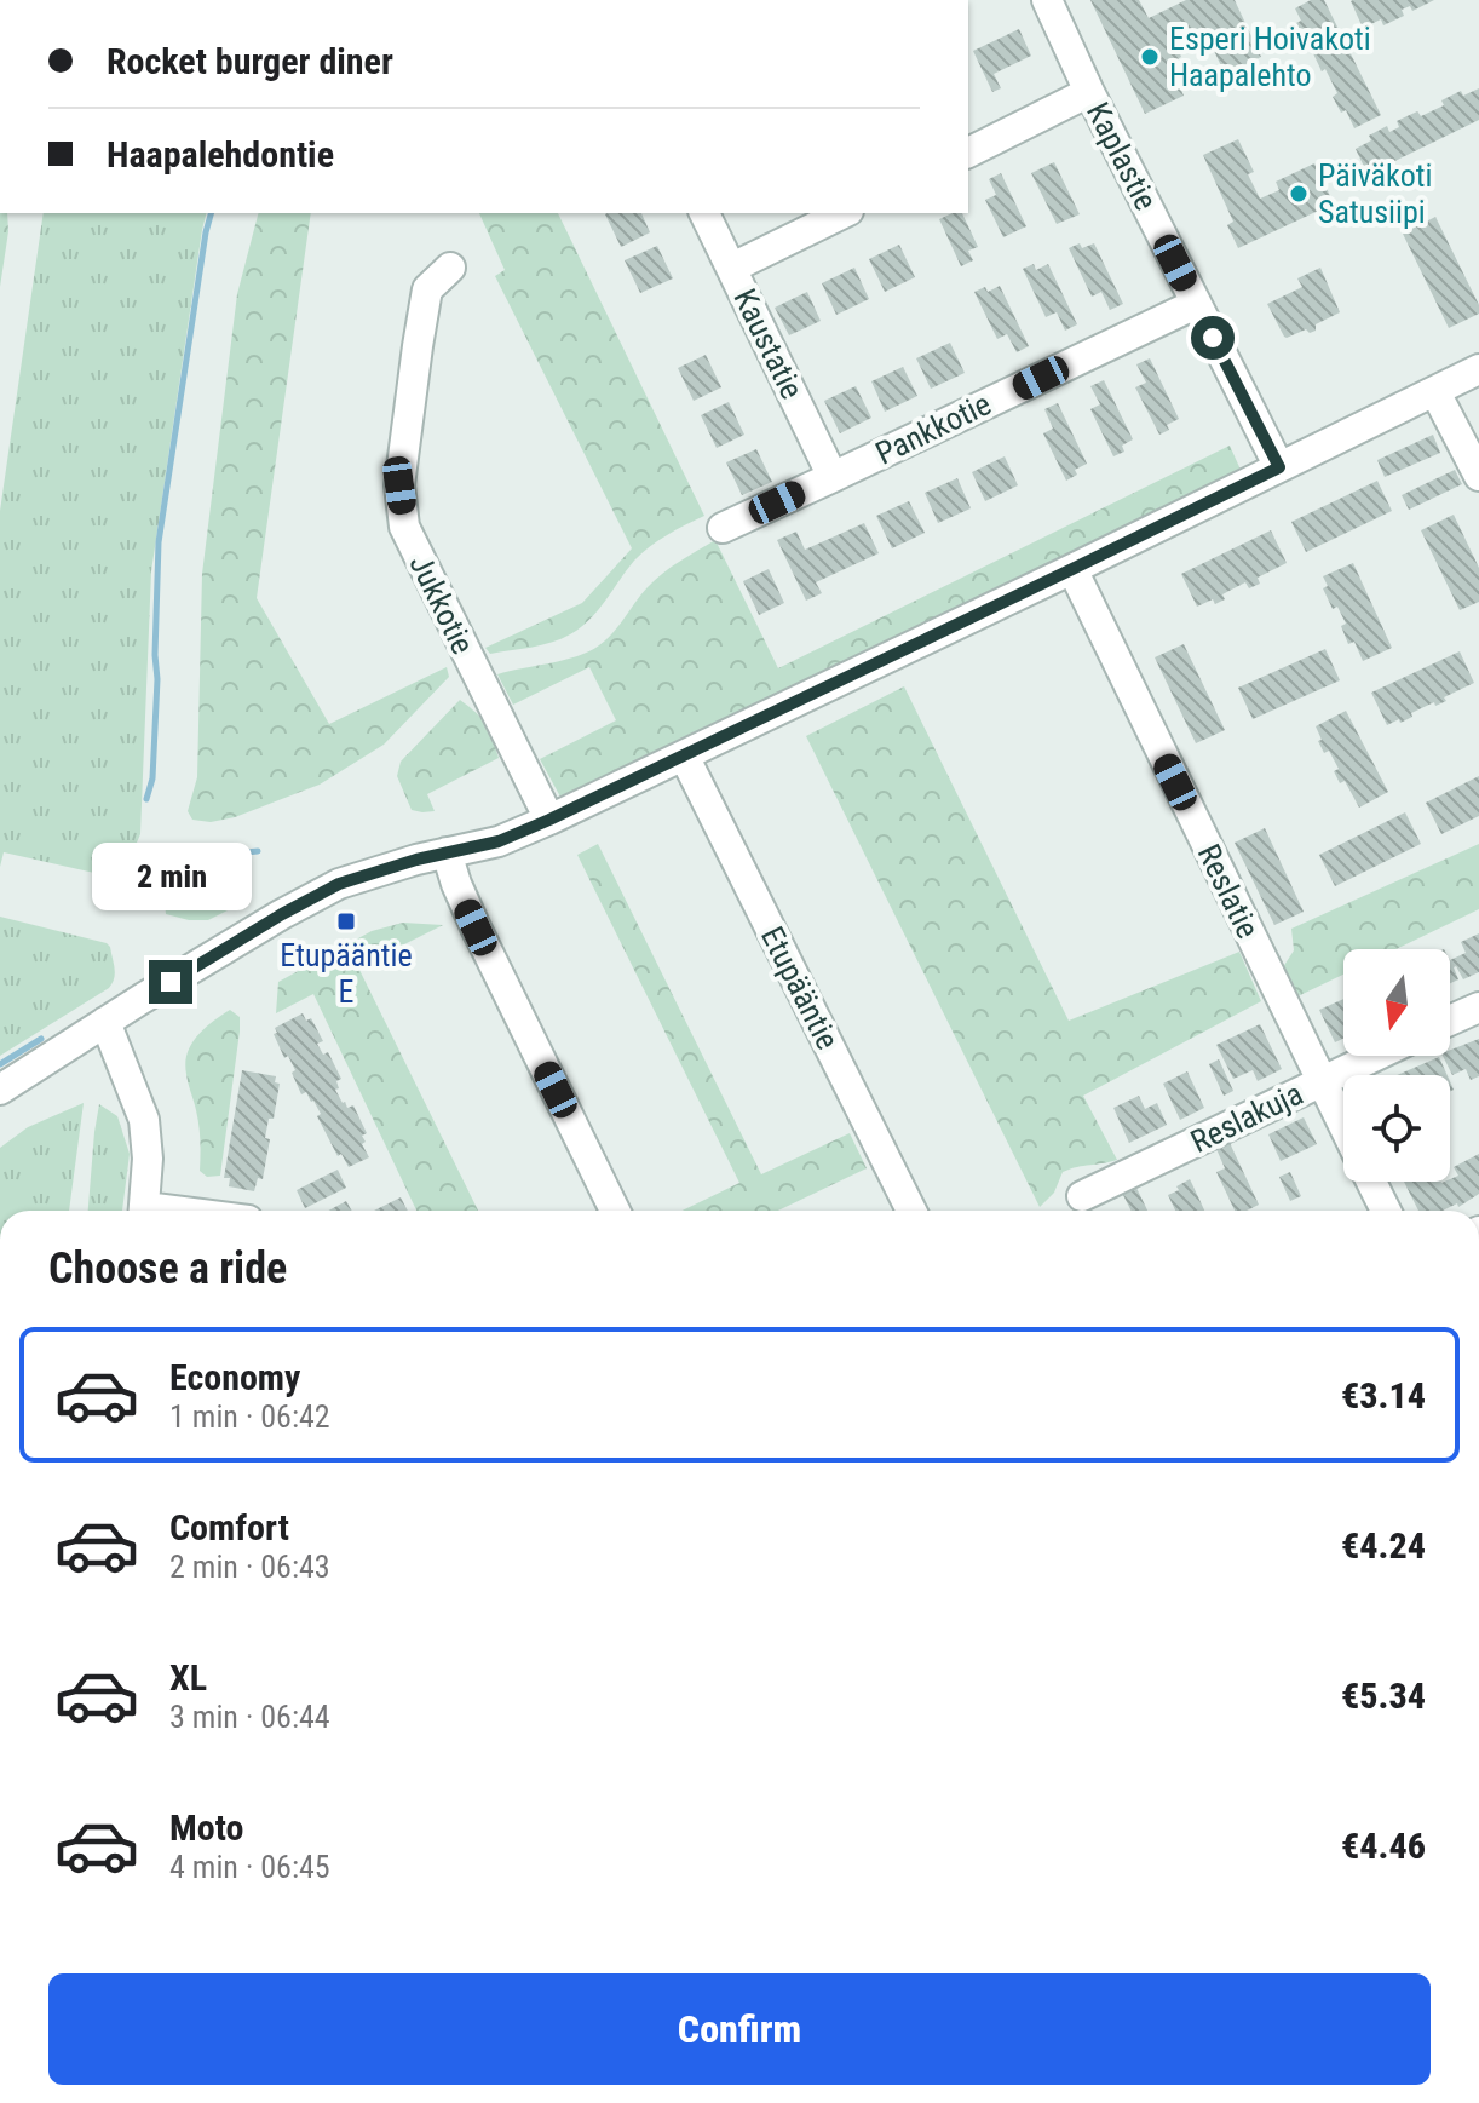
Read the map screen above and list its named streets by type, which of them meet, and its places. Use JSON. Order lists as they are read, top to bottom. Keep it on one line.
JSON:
{"streets":{"street":["Kaplastie","Kaustatie","Pankkotie","Jukkotie","Reslatie","Etupääntie","Reslakuja"]},"crossings":[["Kaplastie","Pankkotie"],["Kaustatie","Pankkotie"],["Reslatie","Reslakuja"]],"places":{"other":["Esperi Hoivakoti Haapalehto","Päiväkoti Satusiipi"],"transit":["Etupääntie E"]},"north":"bottom","page":{"banner":["Rocket burger diner","Haapalehdontie"],"bubble":"2 min","heading":"Choose a ride","list":[{"name":"Economy","note":"1 min · 06:42","value":"€3.14"},{"name":"Comfort","note":"2 min · 06:43","value":"€4.24"},{"name":"XL","note":"3 min · 06:44","value":"€5.34"},{"name":"Moto","note":"4 min · 06:45","value":"€4.46"}],"buttons":"Confirm"}}
